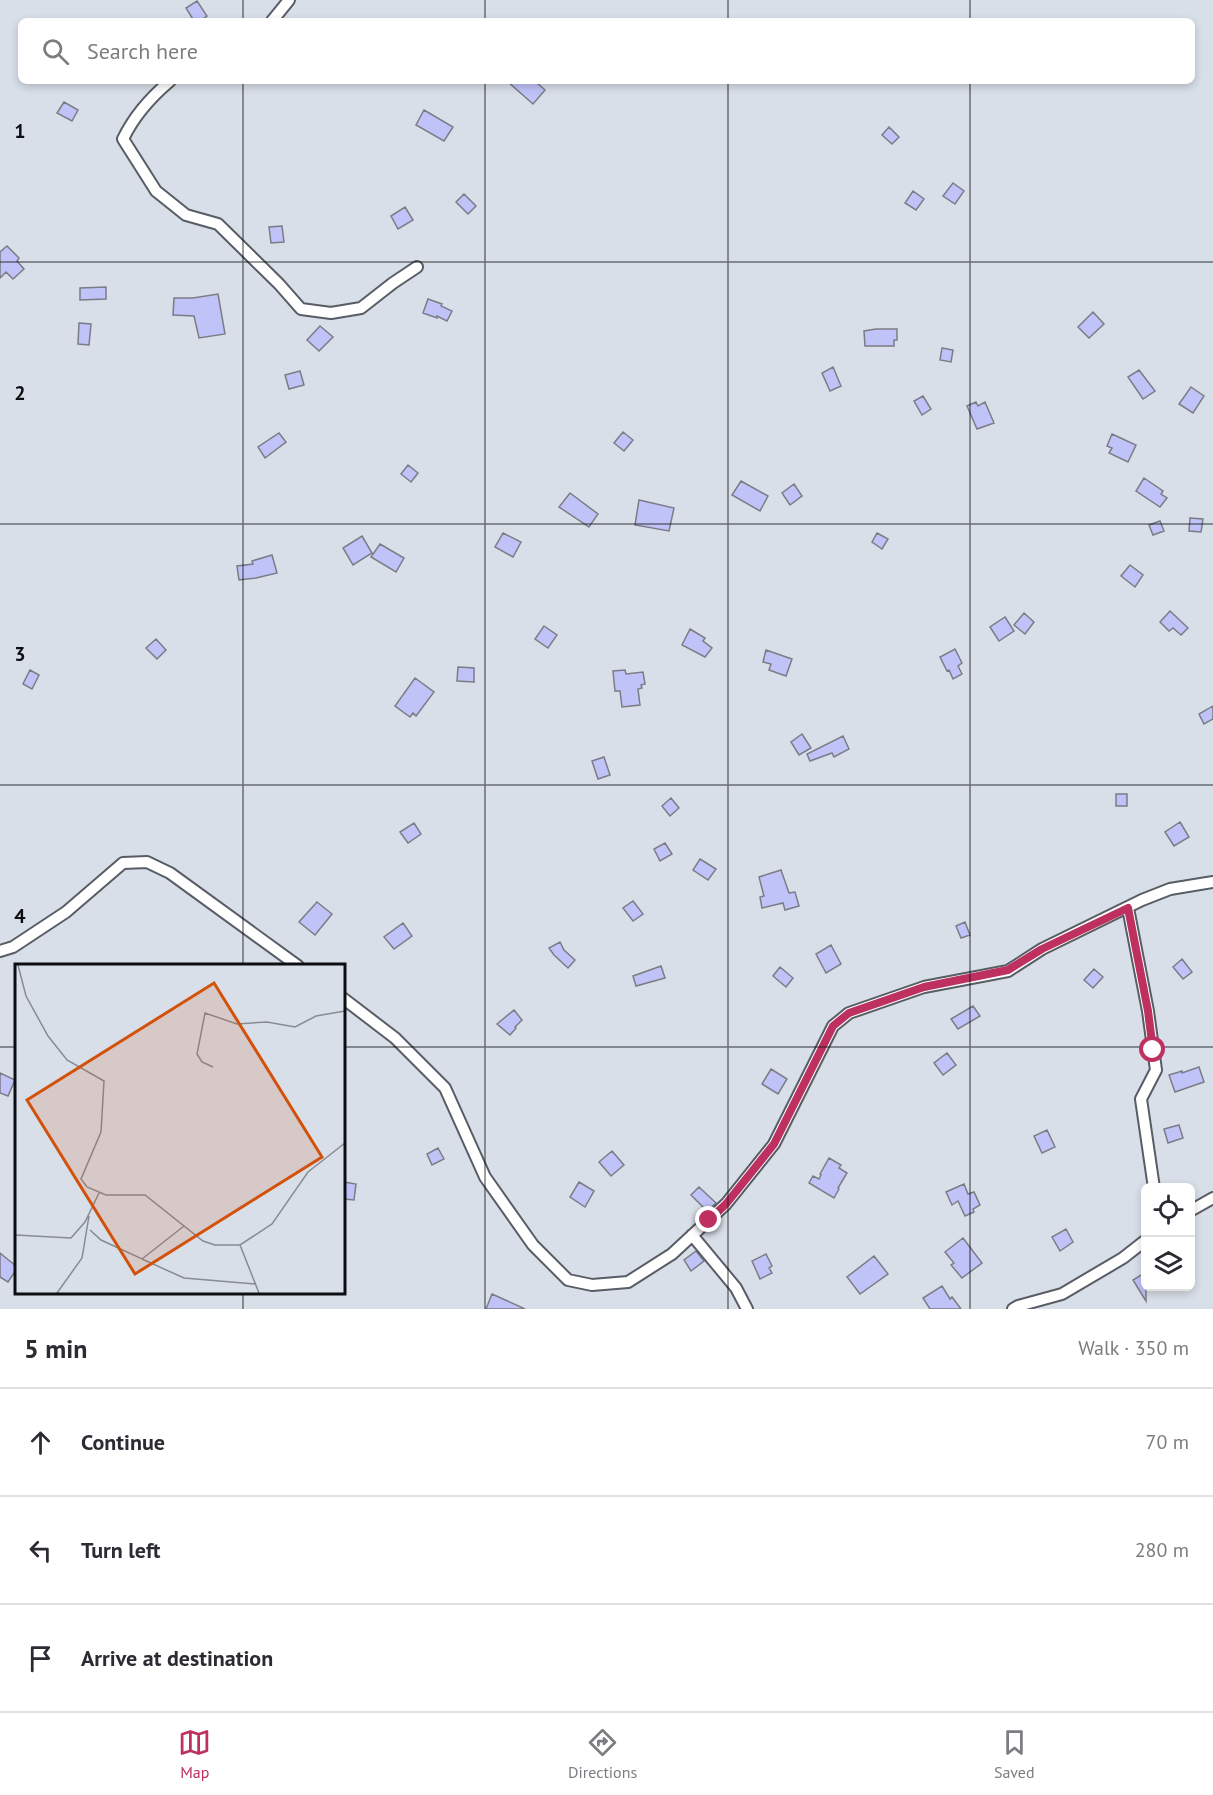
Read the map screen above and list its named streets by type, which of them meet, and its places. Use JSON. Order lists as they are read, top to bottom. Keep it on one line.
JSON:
{"page":{"search":"Search here","heading":["5 min","Walk · 350 m"],"list":[["Continue","70 m"],["Turn left","280 m"],"Arrive at destination"],"nav":["Map","Directions","Saved"]},"grid":{"rows":["1","2","3","4"]}}
